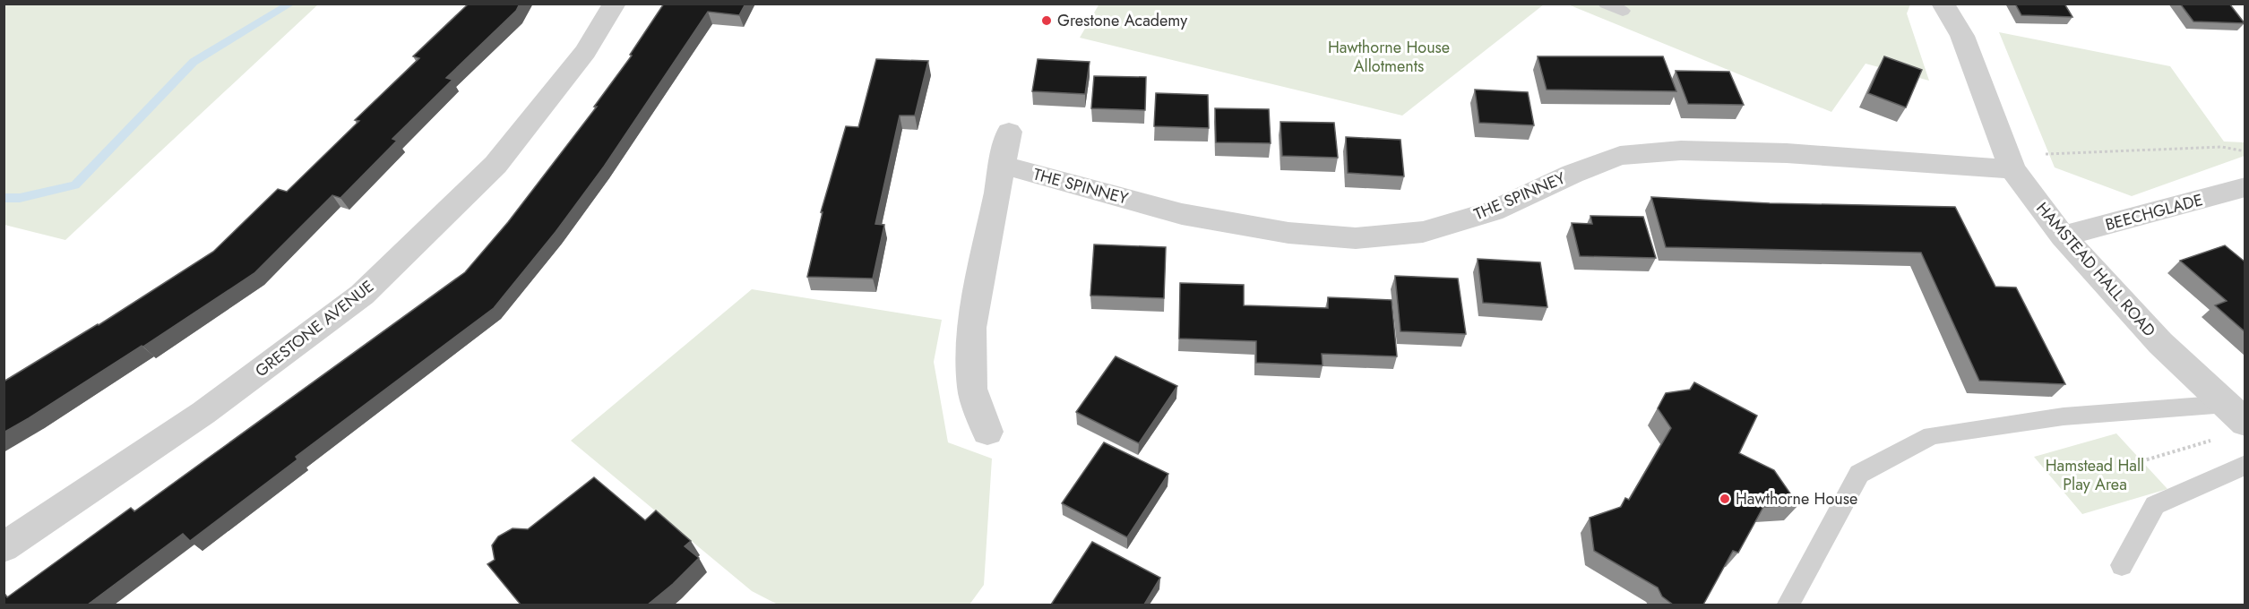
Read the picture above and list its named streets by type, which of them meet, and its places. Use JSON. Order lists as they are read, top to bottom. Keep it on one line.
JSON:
{"streets":{"street":["THE SPINNEY","BEECHGLADE","HAMSTEAD HALL ROAD","GRESTONE AVENUE"]},"crossings":[["THE SPINNEY","HAMSTEAD HALL ROAD"],["BEECHGLADE","HAMSTEAD HALL ROAD"]],"parks":["Hawthorne House Allotments","Hamstead Hall Play Area"],"places":["Grestone Academy","Hawthorne House"]}
